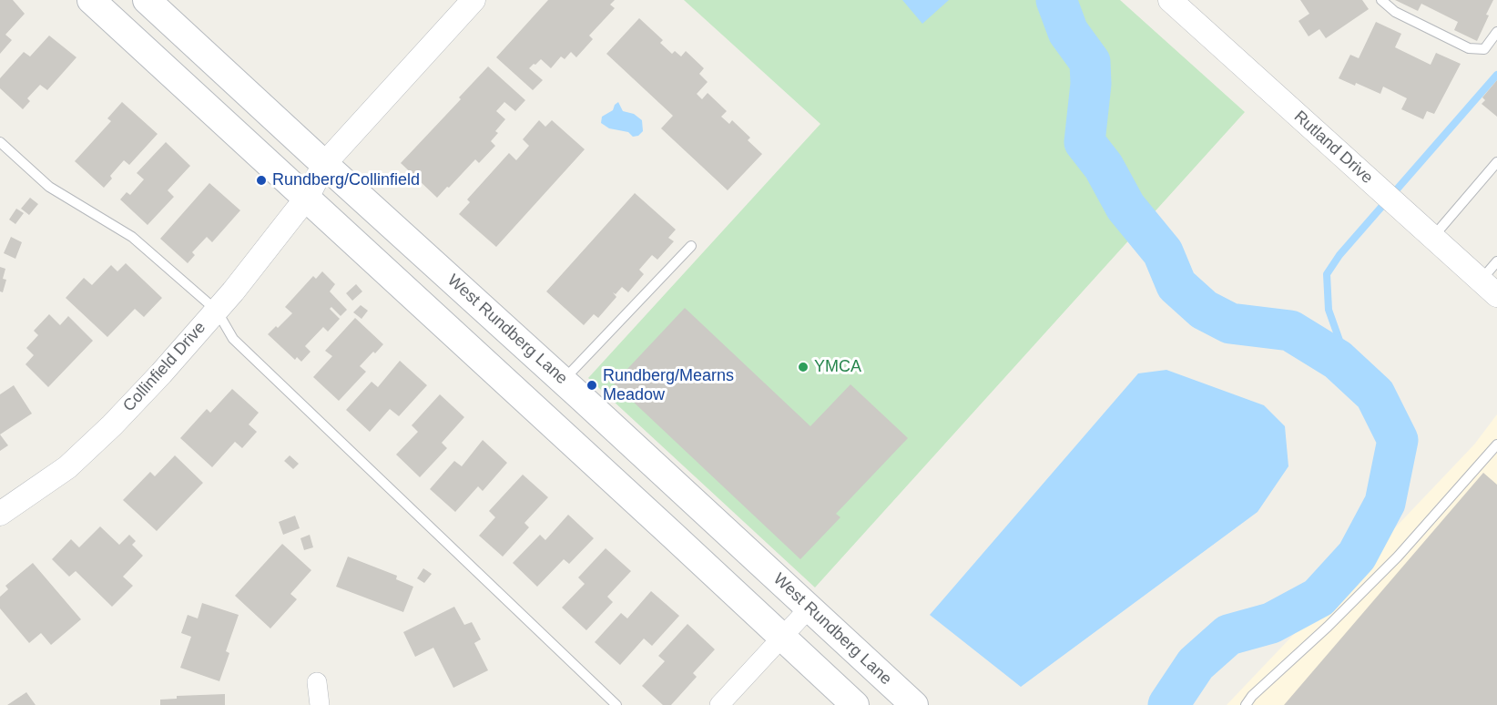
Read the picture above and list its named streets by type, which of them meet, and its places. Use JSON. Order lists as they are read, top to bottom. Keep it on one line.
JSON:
{"streets":{"main road":["West Rundberg Lane"],"street":["Rutland Drive","Collinfield Drive"]},"crossings":[["West Rundberg Lane","Collinfield Drive"]],"places":["Rundberg/Collinfield","YMCA","Rundberg/Mearns Meadow"]}
